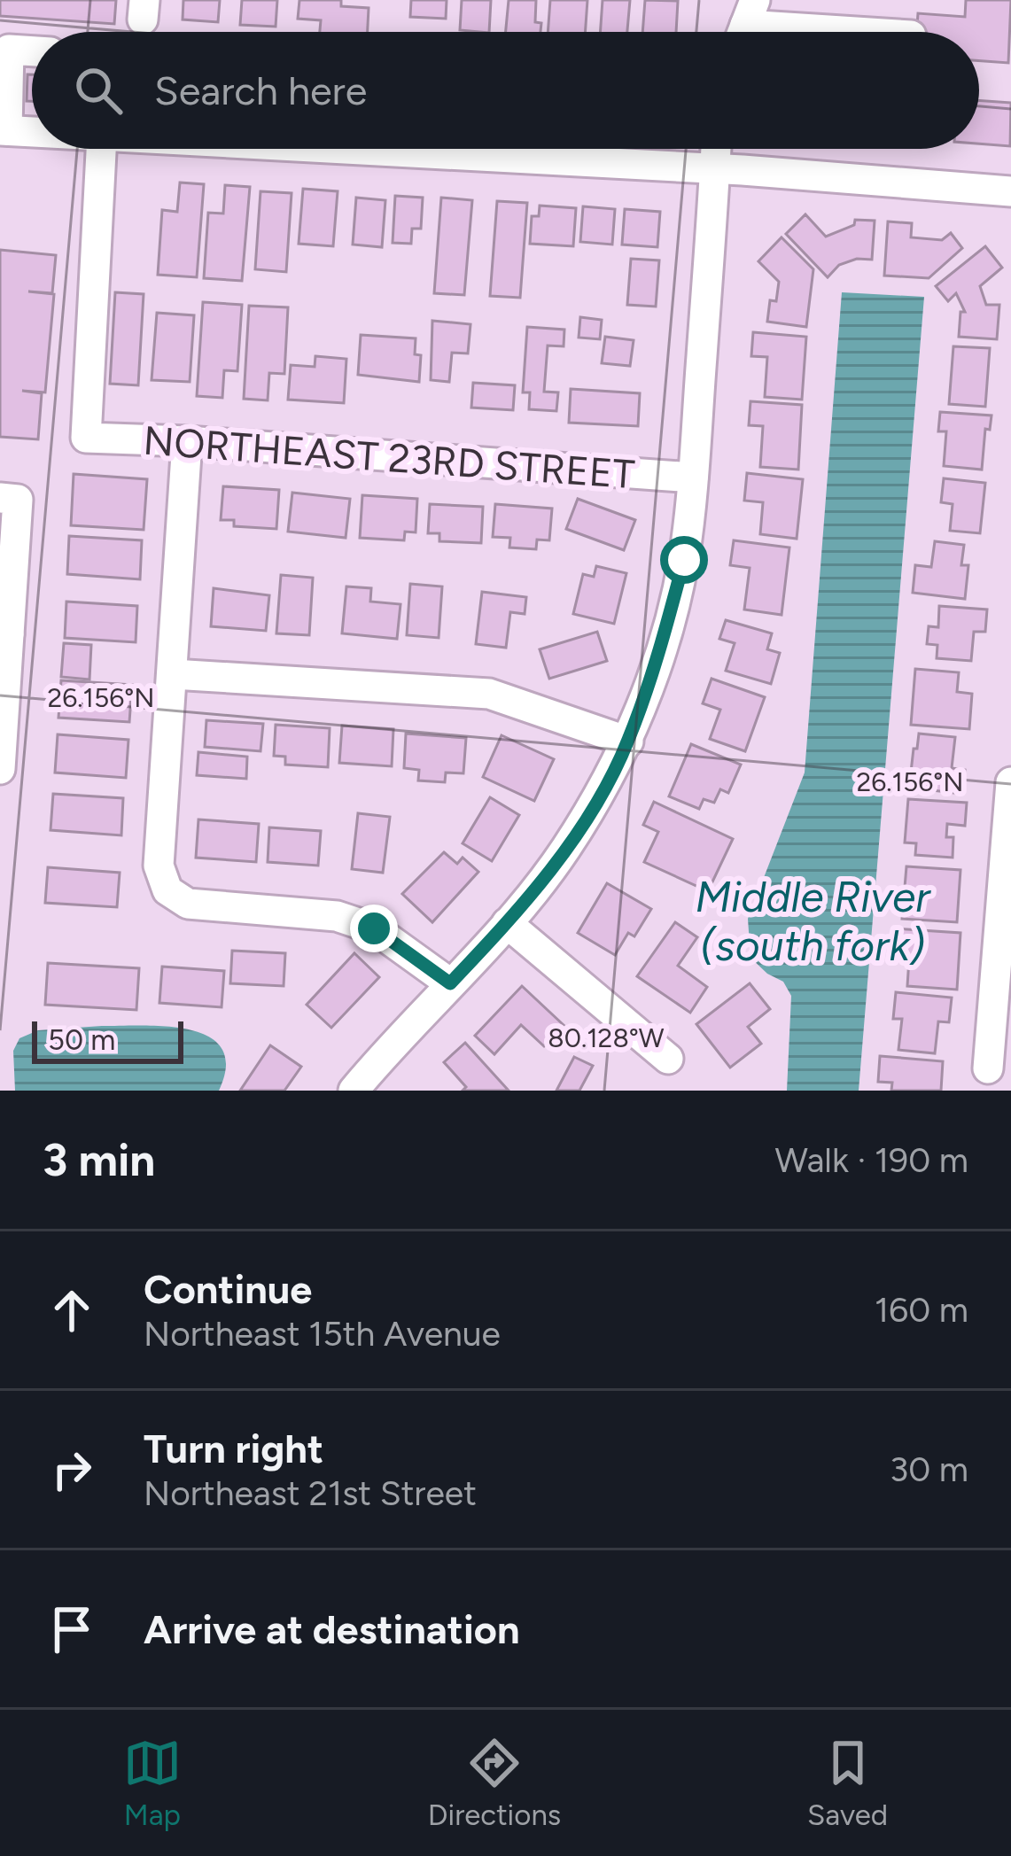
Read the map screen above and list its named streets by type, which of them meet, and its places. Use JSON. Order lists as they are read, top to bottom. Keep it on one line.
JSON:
{"streets":{"street":["NORTHEAST 23RD STREET"]},"water":["Middle River (south fork)"],"scale_bar":"50 m","page":{"search":"Search here","scale":"50 m","heading":["3 min","Walk · 190 m"],"list":[["Continue","Northeast 15th Avenue","160 m"],["Turn right","Northeast 21st Street","30 m"],"Arrive at destination"],"nav":["Map","Directions","Saved"]},"coordinates":["26.156°N","80.128°W"]}
